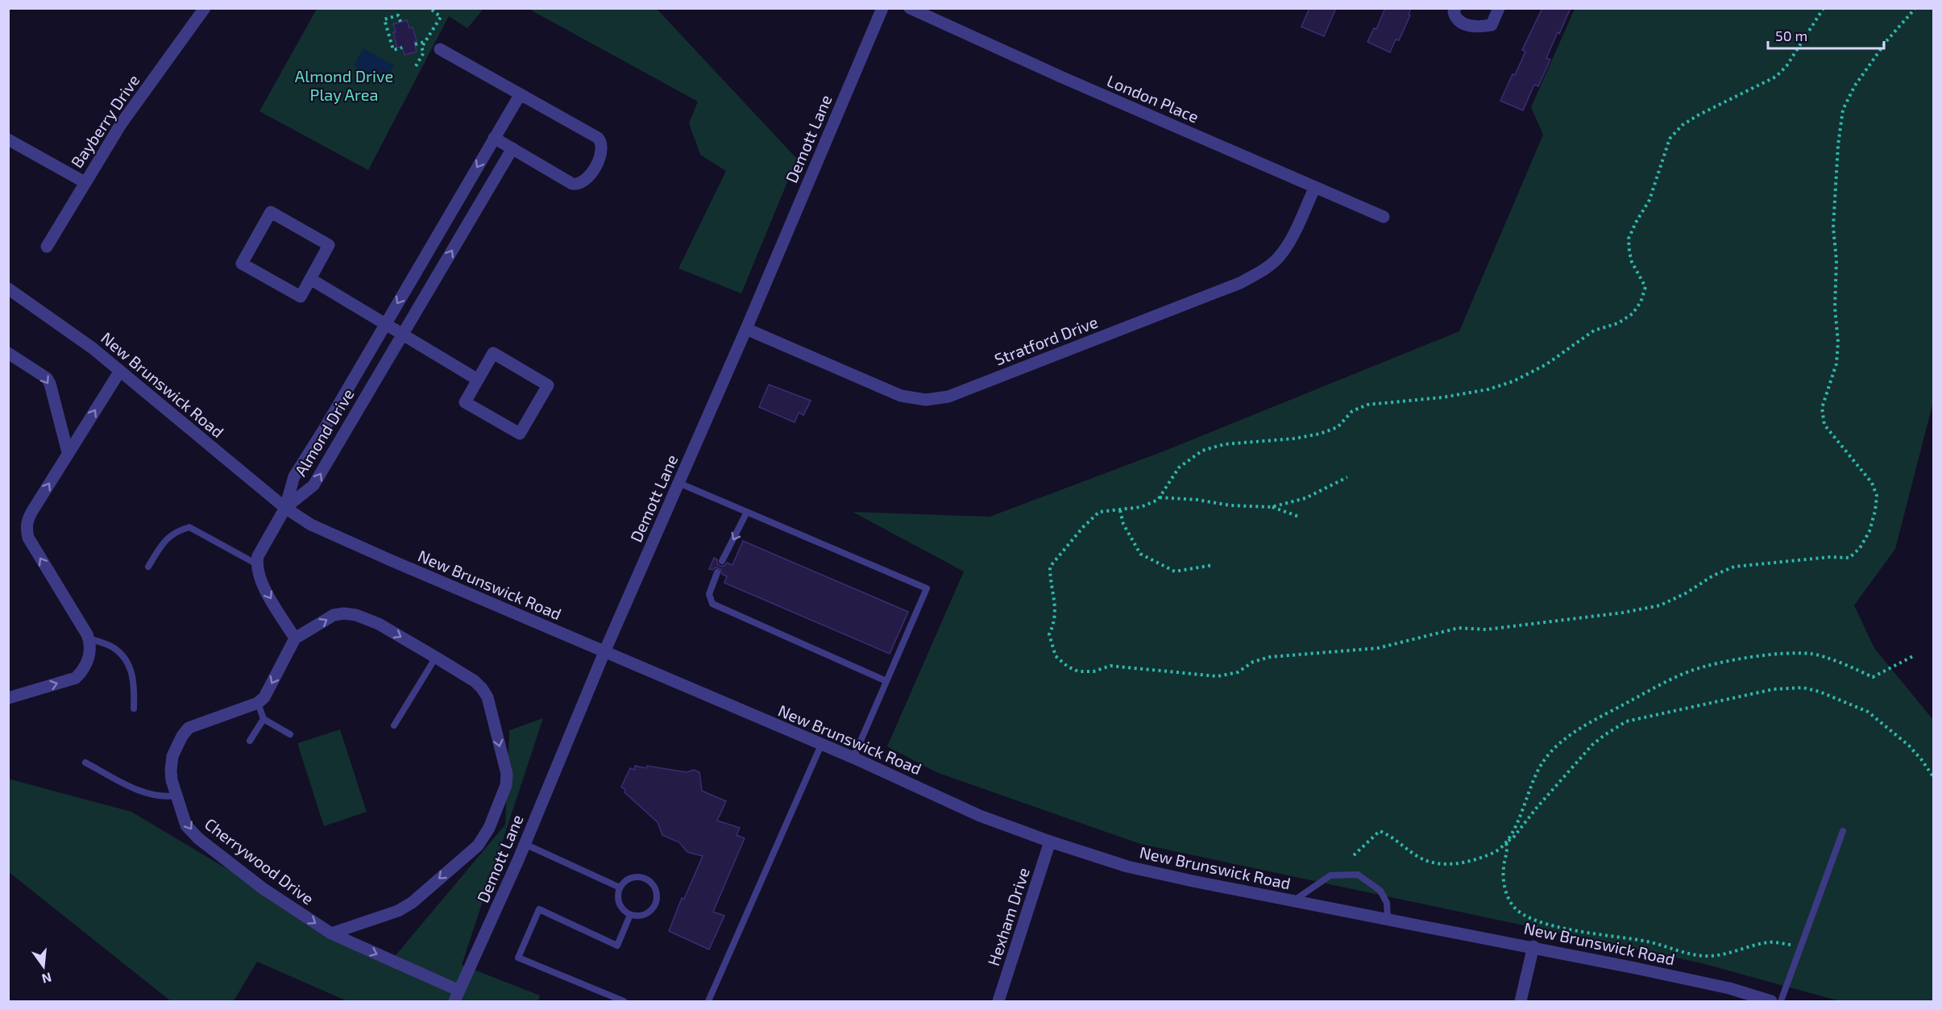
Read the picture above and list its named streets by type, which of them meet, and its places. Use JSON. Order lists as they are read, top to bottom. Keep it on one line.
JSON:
{"streets":{"street":["London Place","Bayberry Drive","Demott Lane","Stratford Drive","New Brunswick Road","Almond Drive","Cherrywood Drive","Hexham Drive"]},"crossings":[["London Place","Stratford Drive"],["Demott Lane","Stratford Drive"],["Demott Lane","New Brunswick Road"],["Demott Lane","Cherrywood Drive"],["New Brunswick Road","Almond Drive"],["New Brunswick Road","Hexham Drive"]],"one_way":["Cherrywood Drive"],"parks":["Almond Drive Play Area"],"scale_bar":"50 m","north":"bottom"}
